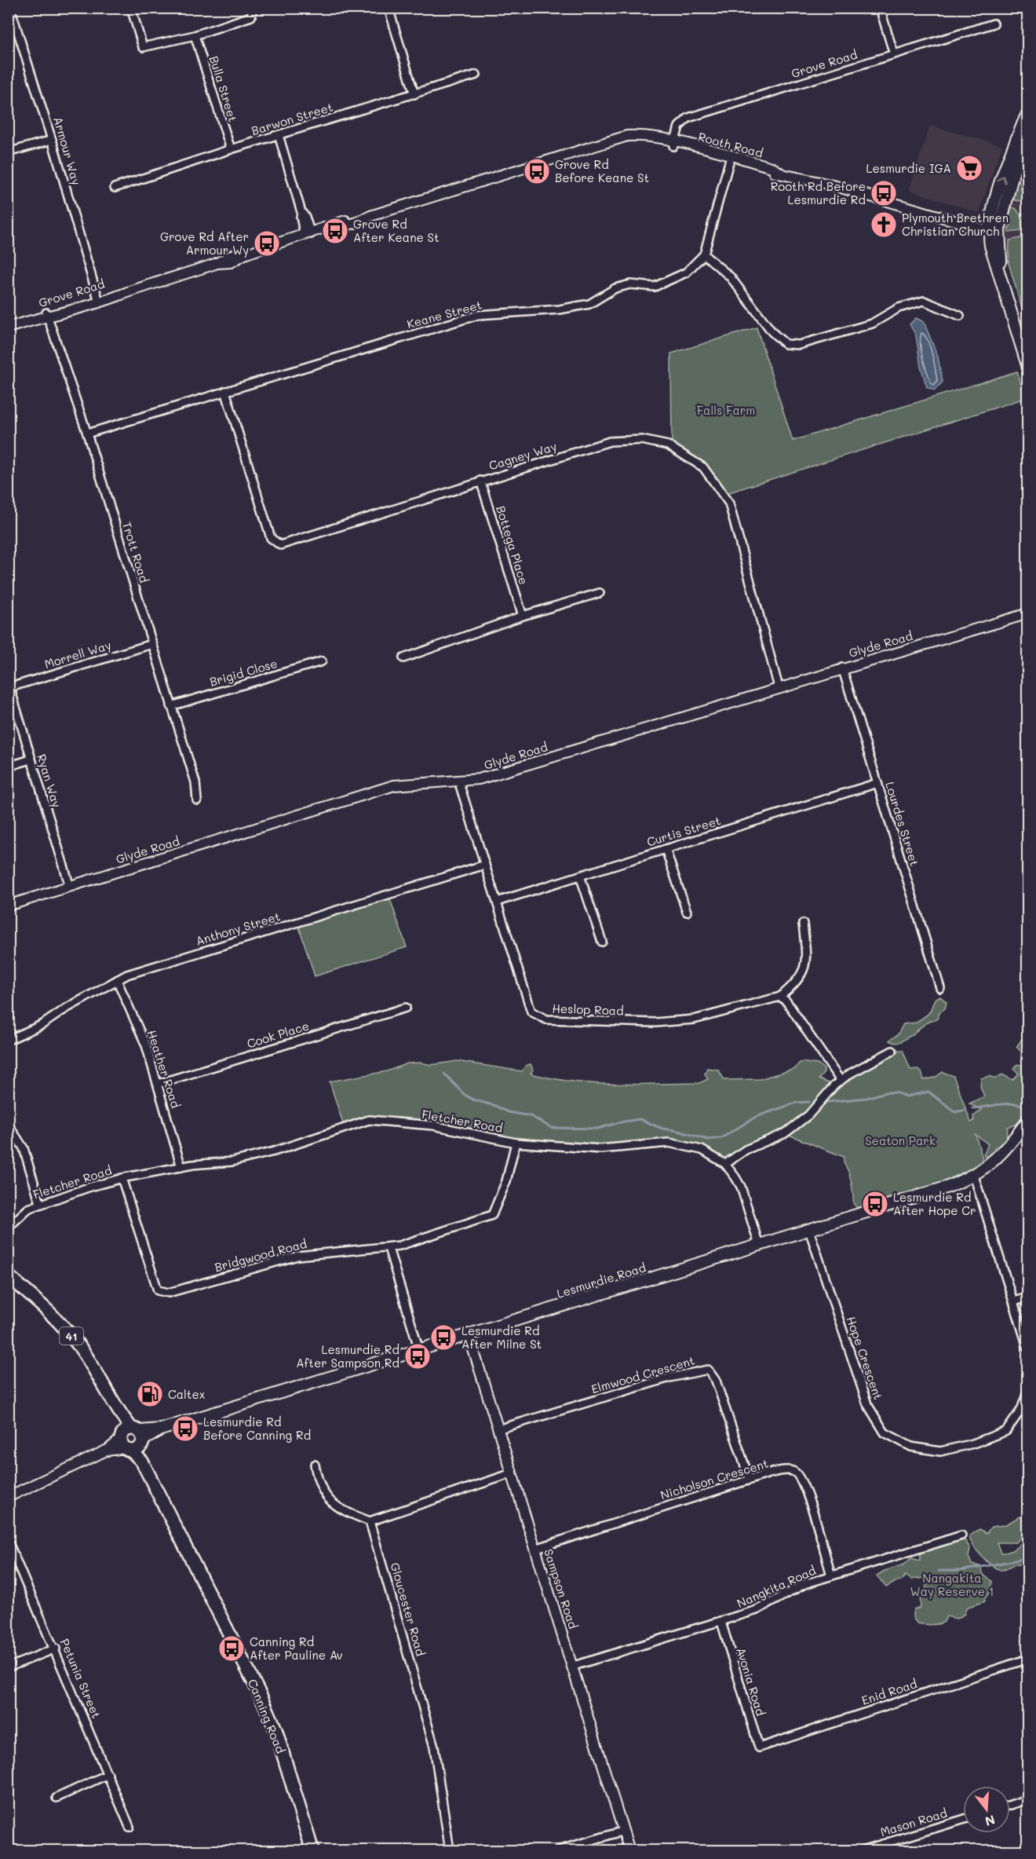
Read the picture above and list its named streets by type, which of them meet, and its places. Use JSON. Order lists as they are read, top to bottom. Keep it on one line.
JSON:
{"streets":{"main road":["Lesmurdie Road","41","Canning Road"],"street":["Grove Road","Bulla Street","Barwon Street","Rooth Road","Armour Way","Keane Street","Cagney Way","Bottega Place","Trott Road","Glyde Road","Morrell Way","Brigid Close","Ryan Way","Lourdes Street","Curtis Street","Anthony Street","Heslop Road","Cook Place","Heather Road","Fletcher Road","Bridgwood Road","Hope Crescent","Elmwood Crescent","Nicholson Crescent","Nangkita Road","Sampson Road","Gloucester Road","Petunia Street","Avonia Road","Enid Road","Mason Road"]},"crossings":[["Grove Road","Rooth Road"],["Grove Road","Armour Way"],["Grove Road","Trott Road"],["Bulla Street","Barwon Street"],["Keane Street","Cagney Way"],["Keane Street","Trott Road"],["Cagney Way","Bottega Place"],["Cagney Way","Glyde Road"],["Trott Road","Morrell Way"],["Trott Road","Brigid Close"],["Glyde Road","Ryan Way"],["Glyde Road","Lourdes Street"],["Glyde Road","Heslop Road"],["Morrell Way","Ryan Way"],["Lourdes Street","Curtis Street"],["Curtis Street","Heslop Road"],["Anthony Street","Heslop Road"],["Anthony Street","Heather Road"],["Cook Place","Heather Road"],["Heather Road","Fletcher Road"],["Fletcher Road","Bridgwood Road"],["Fletcher Road","Lesmurdie Road"],["Lesmurdie Road","41"],["Lesmurdie Road","Hope Crescent"],["Lesmurdie Road","Sampson Road"],["Lesmurdie Road","Canning Road"],["41","Canning Road"],["Elmwood Crescent","Nicholson Crescent"],["Elmwood Crescent","Sampson Road"],["Nicholson Crescent","Nangkita Road"],["Nicholson Crescent","Sampson Road"],["Nangkita Road","Sampson Road"],["Nangkita Road","Avonia Road"],["Avonia Road","Enid Road"]],"parks":["Falls Farm","Seaton Park","Nangakita Way Reserve 1"],"places":{"supermarket":["Lesmurdie IGA"],"bus stop":["Grove Rd Before Keane St","Rooth Rd Before Lesmurdie Rd","Grove Rd After Keane St","Grove Rd After Armour Wy","Lesmurdie Rd After Hope Cr","Lesmurdie Rd After Milne St","Lesmurdie Rd After Sampson Rd","Lesmurdie Rd Before Canning Rd","Canning Rd After Pauline Av"],"church":["Plymouth Brethren Christian Church"],"fuel station":["Caltex"]},"north":"bottom"}
